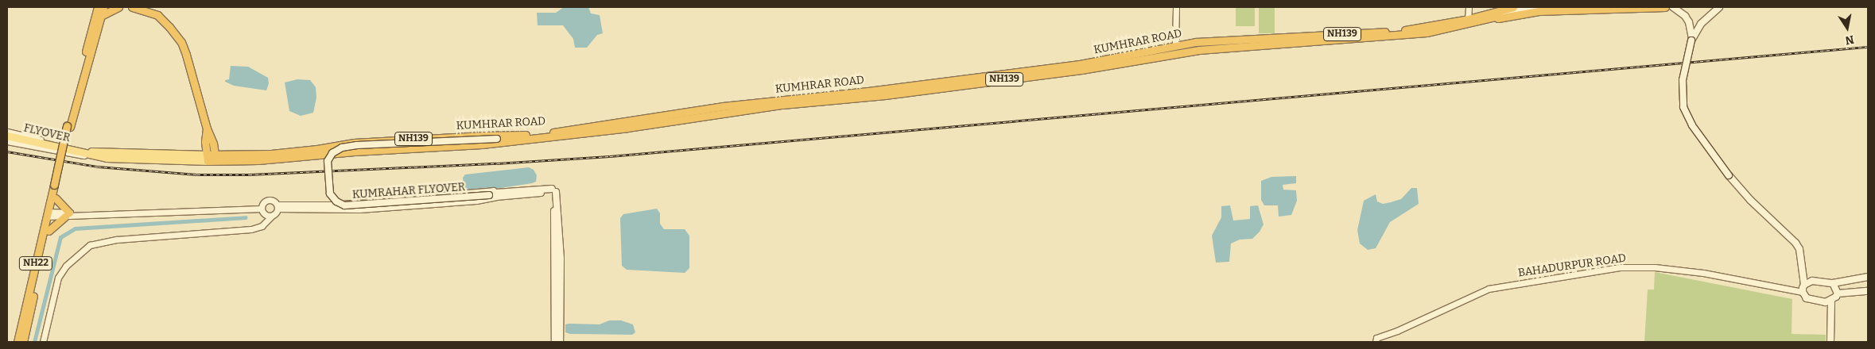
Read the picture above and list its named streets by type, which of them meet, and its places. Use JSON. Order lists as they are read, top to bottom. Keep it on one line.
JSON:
{"streets":{"highway":["NH139","KUMHRAR ROAD","NH22"],"main road":["FLYOVER","KUMRAHAR FLYOVER"],"street":["BAHADURPUR ROAD"]},"crossings":[["NH139","KUMHRAR ROAD"],["KUMHRAR ROAD","FLYOVER"],["KUMHRAR ROAD","KUMRAHAR FLYOVER"]],"north":"bottom"}
